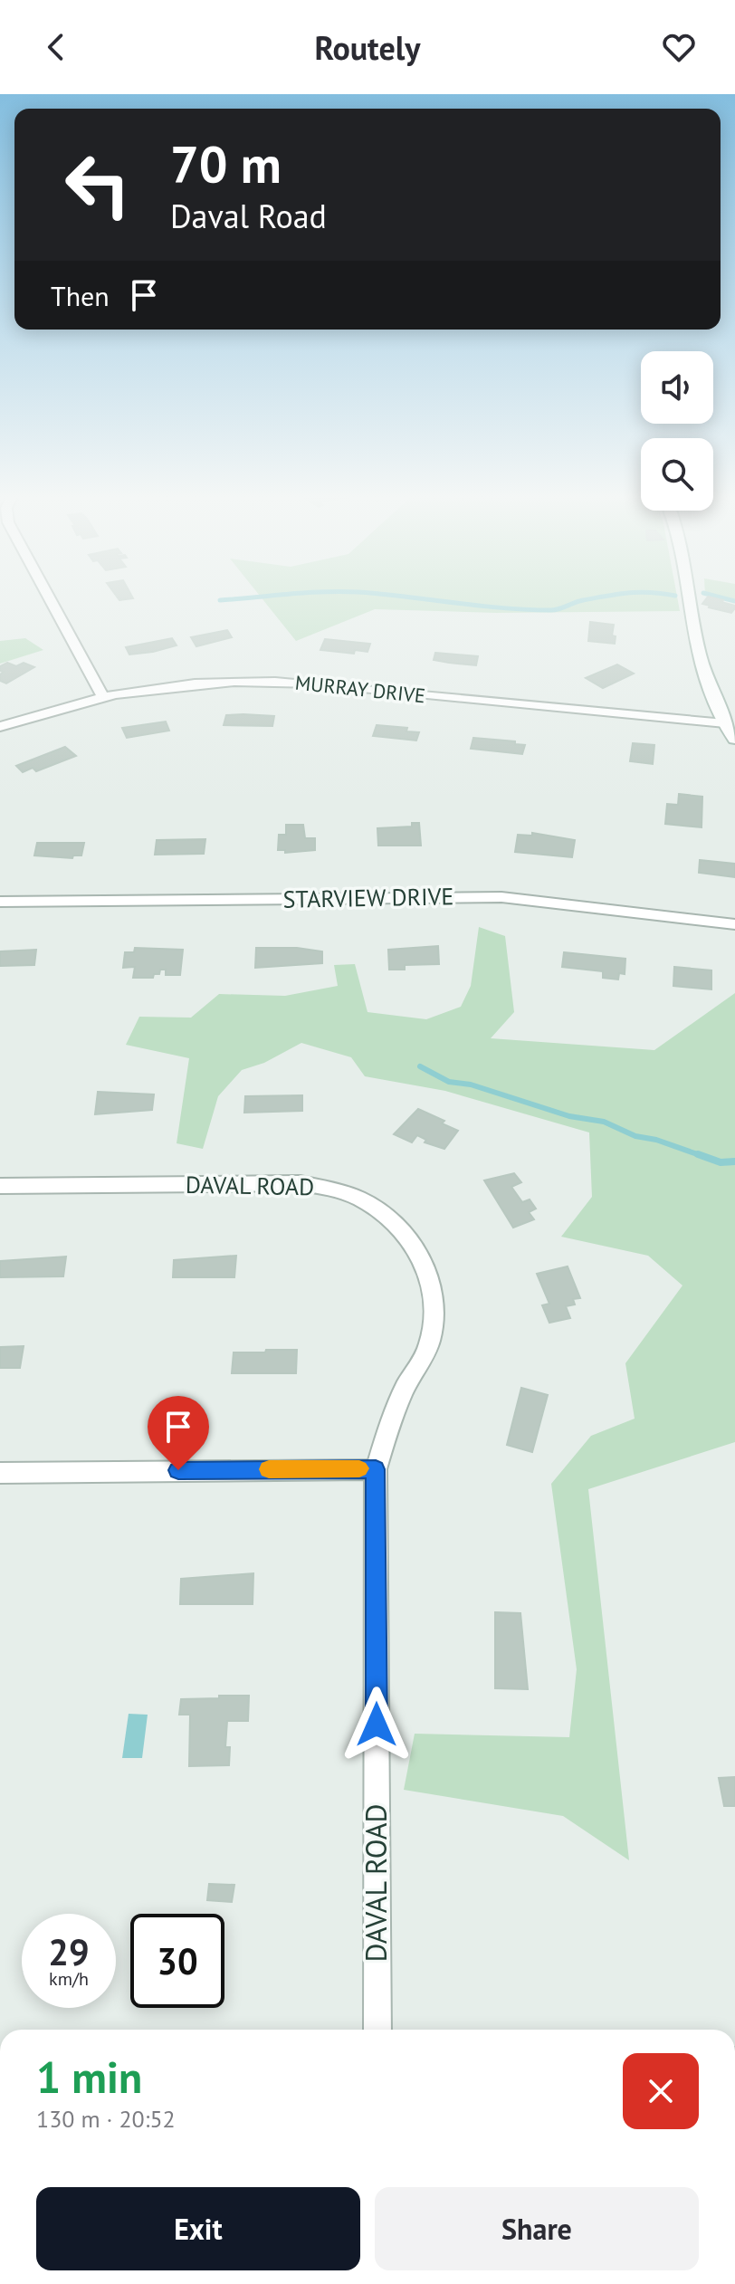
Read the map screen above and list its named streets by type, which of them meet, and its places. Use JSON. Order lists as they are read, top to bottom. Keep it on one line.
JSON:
{"streets":{"street":["MURRAY DRIVE","STARVIEW DRIVE","DAVAL ROAD"]},"page":{"header":"Routely","turn":["70 m","Daval Road"],"then":"Then","speed":"29 km/h","limit":"30","heading":["1 min","130 m · 20:52"],"buttons":["Exit","Share"]}}
